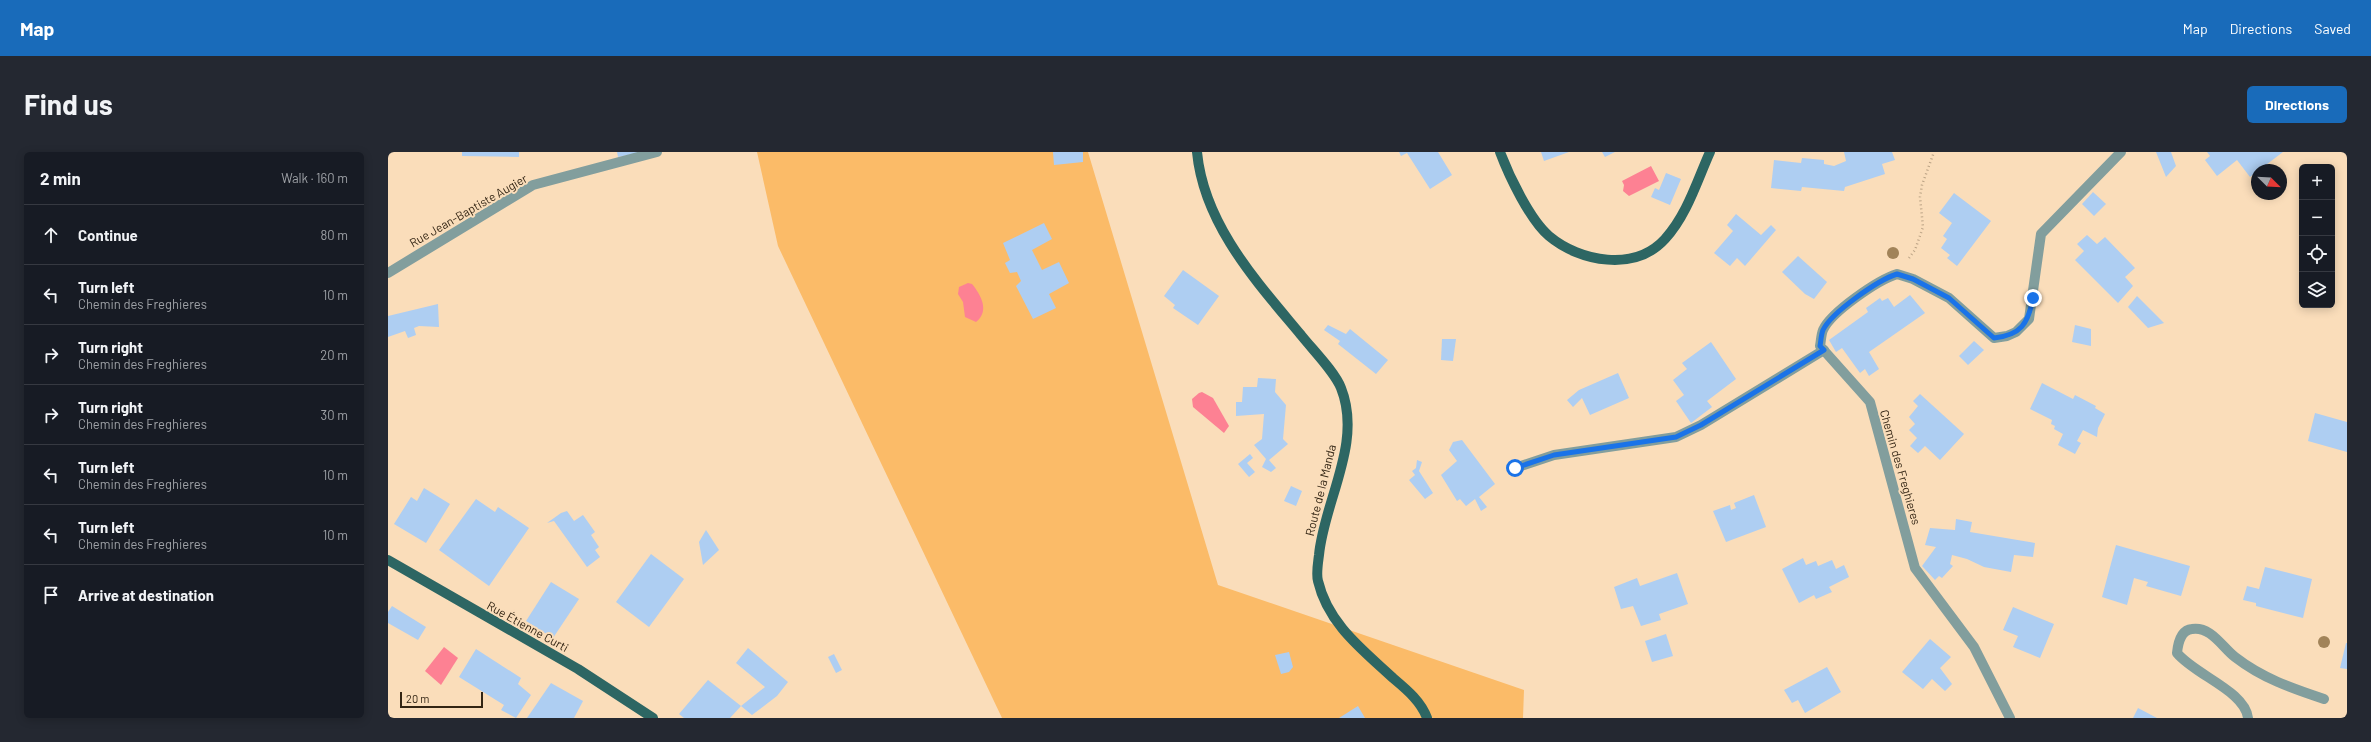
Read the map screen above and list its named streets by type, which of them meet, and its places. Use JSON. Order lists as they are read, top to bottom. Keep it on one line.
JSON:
{"streets":{"main road":["Route de la Manda","Rue Étienne Curti"],"street":["Rue Jean-Baptiste Augier","Chemin des Freghieres"]},"scale_bar":"20 m","north":"bottom right","page":{"header":"Map","nav":["Map","Directions","Saved"],"buttons":"Directions","title":"Find us","heading":["2 min","Walk · 160 m"],"map_buttons":["+","−"],"list":[["Continue","80 m"],["Turn left","Chemin des Freghieres","10 m"],["Turn right","Chemin des Freghieres","20 m"],["Turn right","Chemin des Freghieres","30 m"],["Turn left","Chemin des Freghieres","10 m"],["Turn left","Chemin des Freghieres","10 m"],"Arrive at destination"],"scale":"20 m"}}
